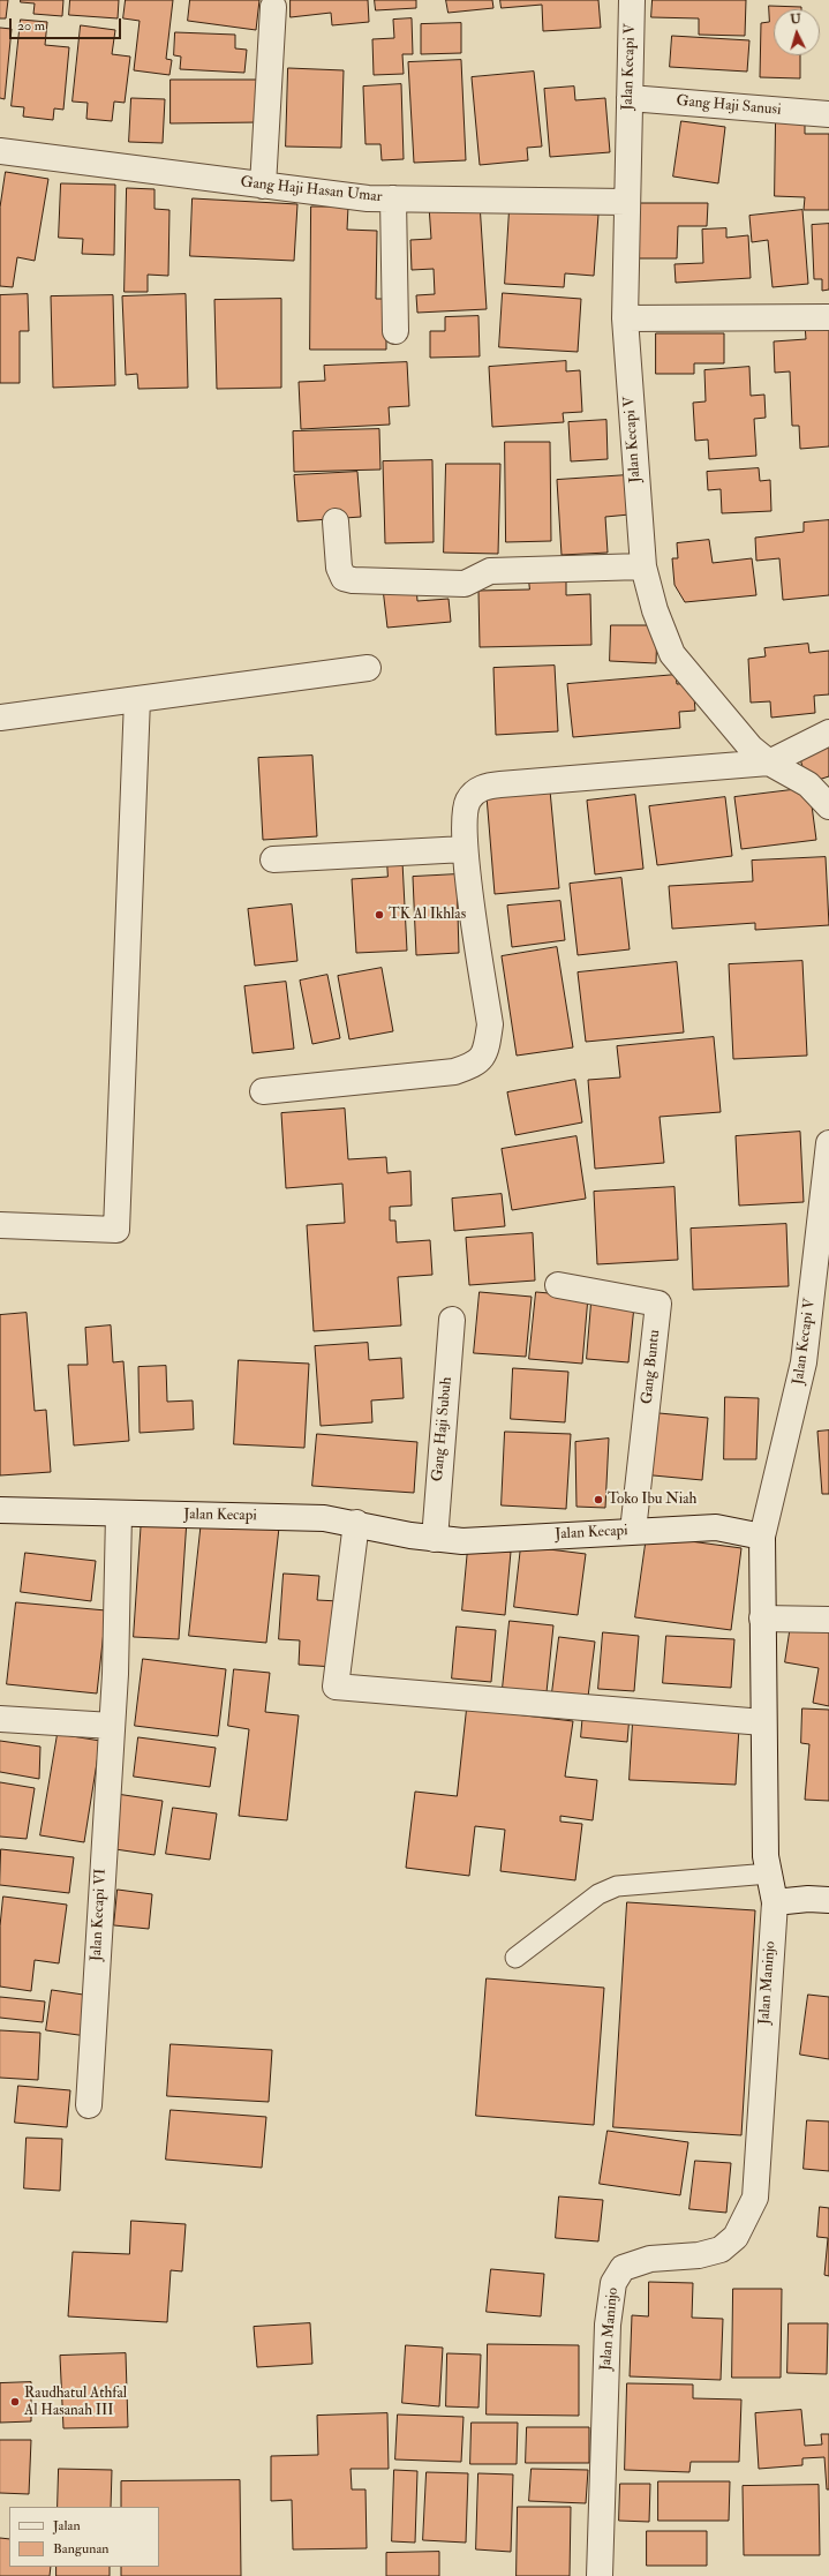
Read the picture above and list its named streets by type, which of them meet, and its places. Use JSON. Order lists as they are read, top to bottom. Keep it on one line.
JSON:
{"streets":{"street":["Jalan Kecapi V","Gang Haji Sanusi","Gang Haji Hasan Umar","Gang Buntu","Gang Haji Subuh","Jalan Kecapi","Jalan Kecapi VI","Jalan Maninjo"]},"crossings":[["Jalan Kecapi V","Gang Haji Sanusi"],["Jalan Kecapi V","Gang Haji Hasan Umar"],["Jalan Kecapi V","Jalan Kecapi"],["Gang Buntu","Jalan Kecapi"],["Gang Haji Subuh","Jalan Kecapi"],["Jalan Kecapi","Jalan Kecapi VI"]],"places":["TK Al Ikhlas","Toko Ibu Niah","Raudhatul Athfal Al Hasanah III"],"legend":["Jalan","Bangunan"],"scale_bar":"20 m","north":"top"}
